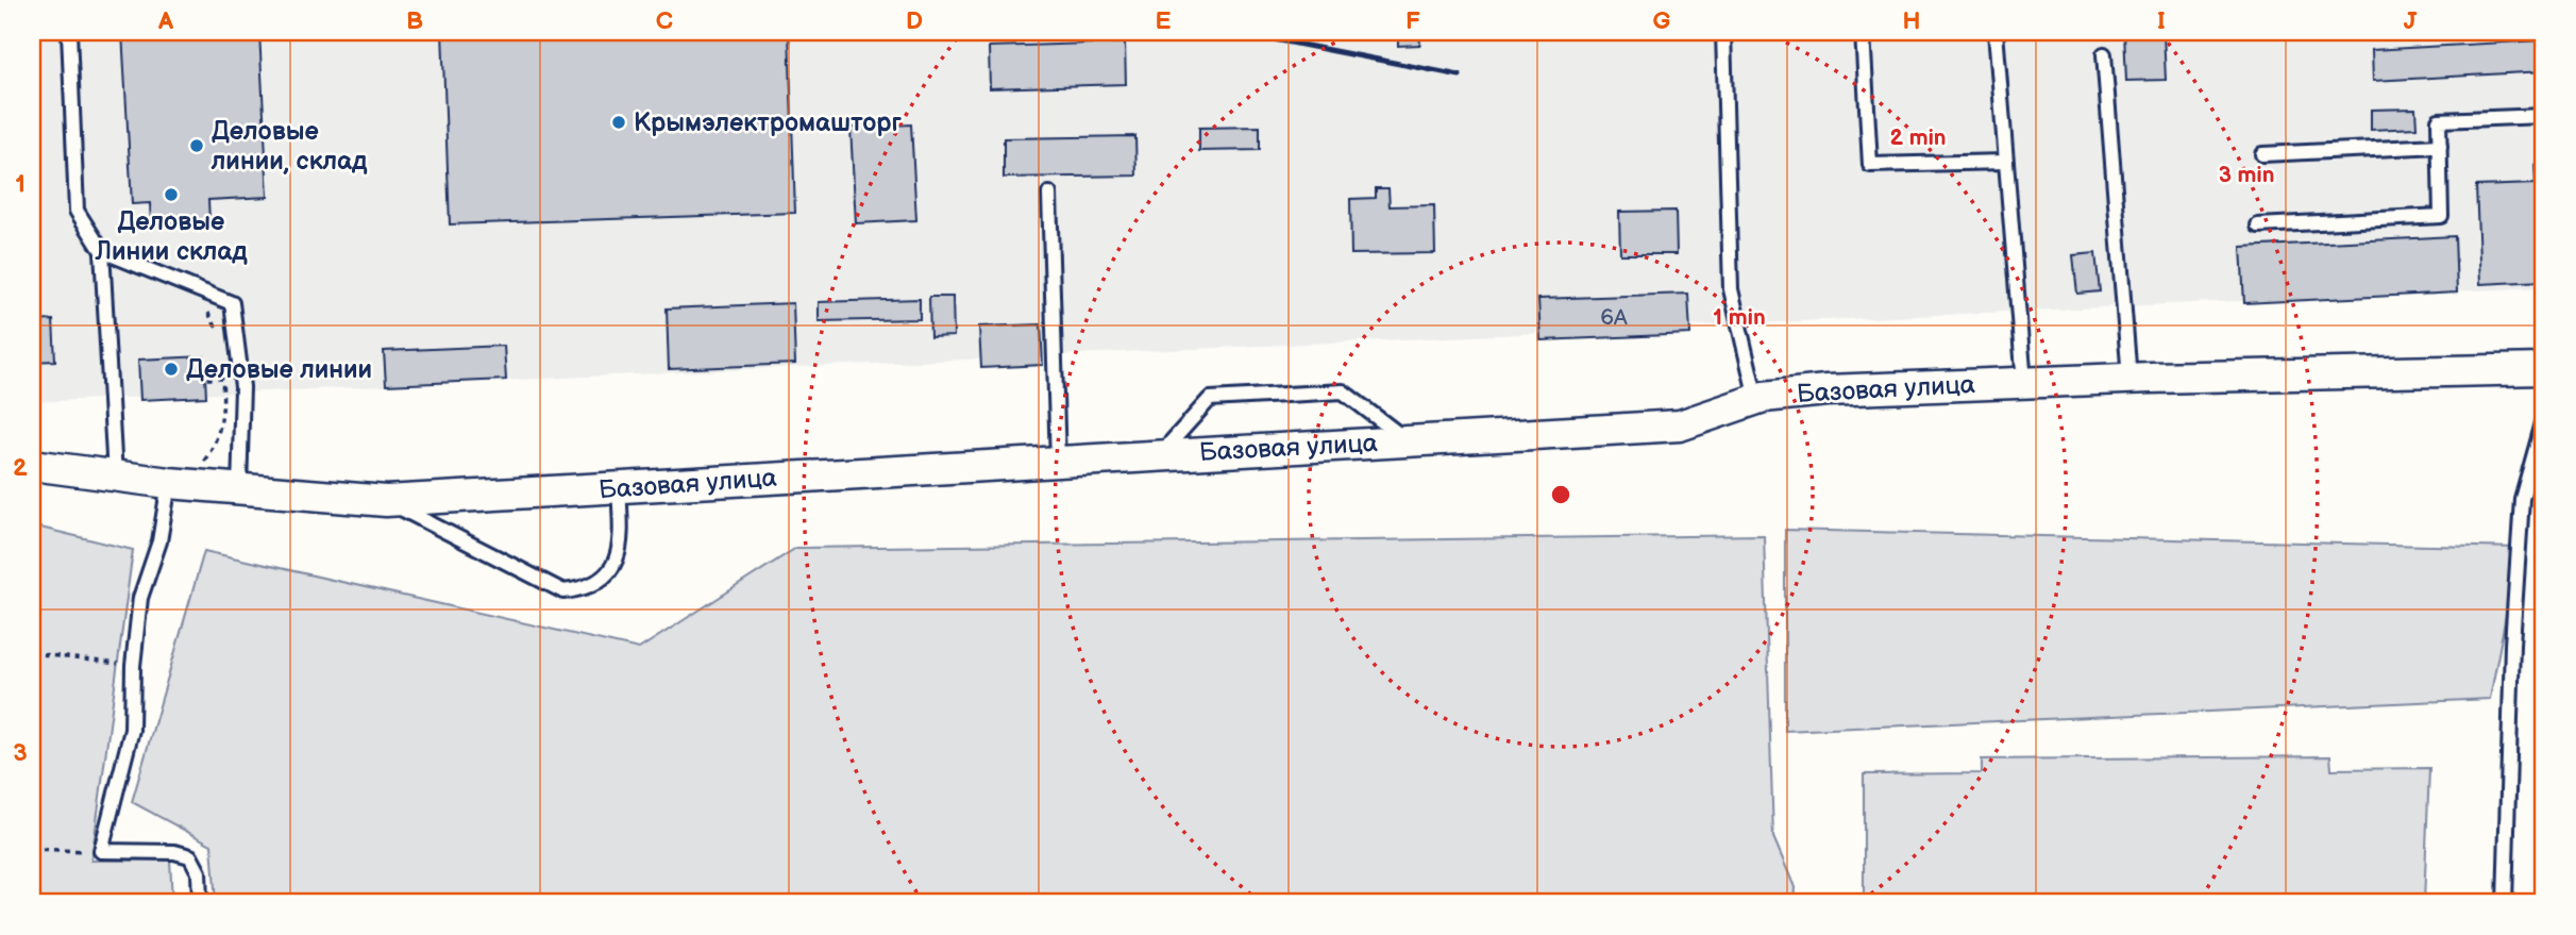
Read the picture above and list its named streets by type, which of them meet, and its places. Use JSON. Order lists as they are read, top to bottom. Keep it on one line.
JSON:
{"streets":{"street":["Базовая улица"]},"places":["Крымэлектромашторг","Деловые линии, склад","Деловые Линии склад","Деловые линии"],"house_numbers":["6А"],"grid":{"columns":["A","B","C","D","E","F","G","H","I","J"],"rows":["1","2","3"]},"rings":["2 min","3 min","1 min"]}
